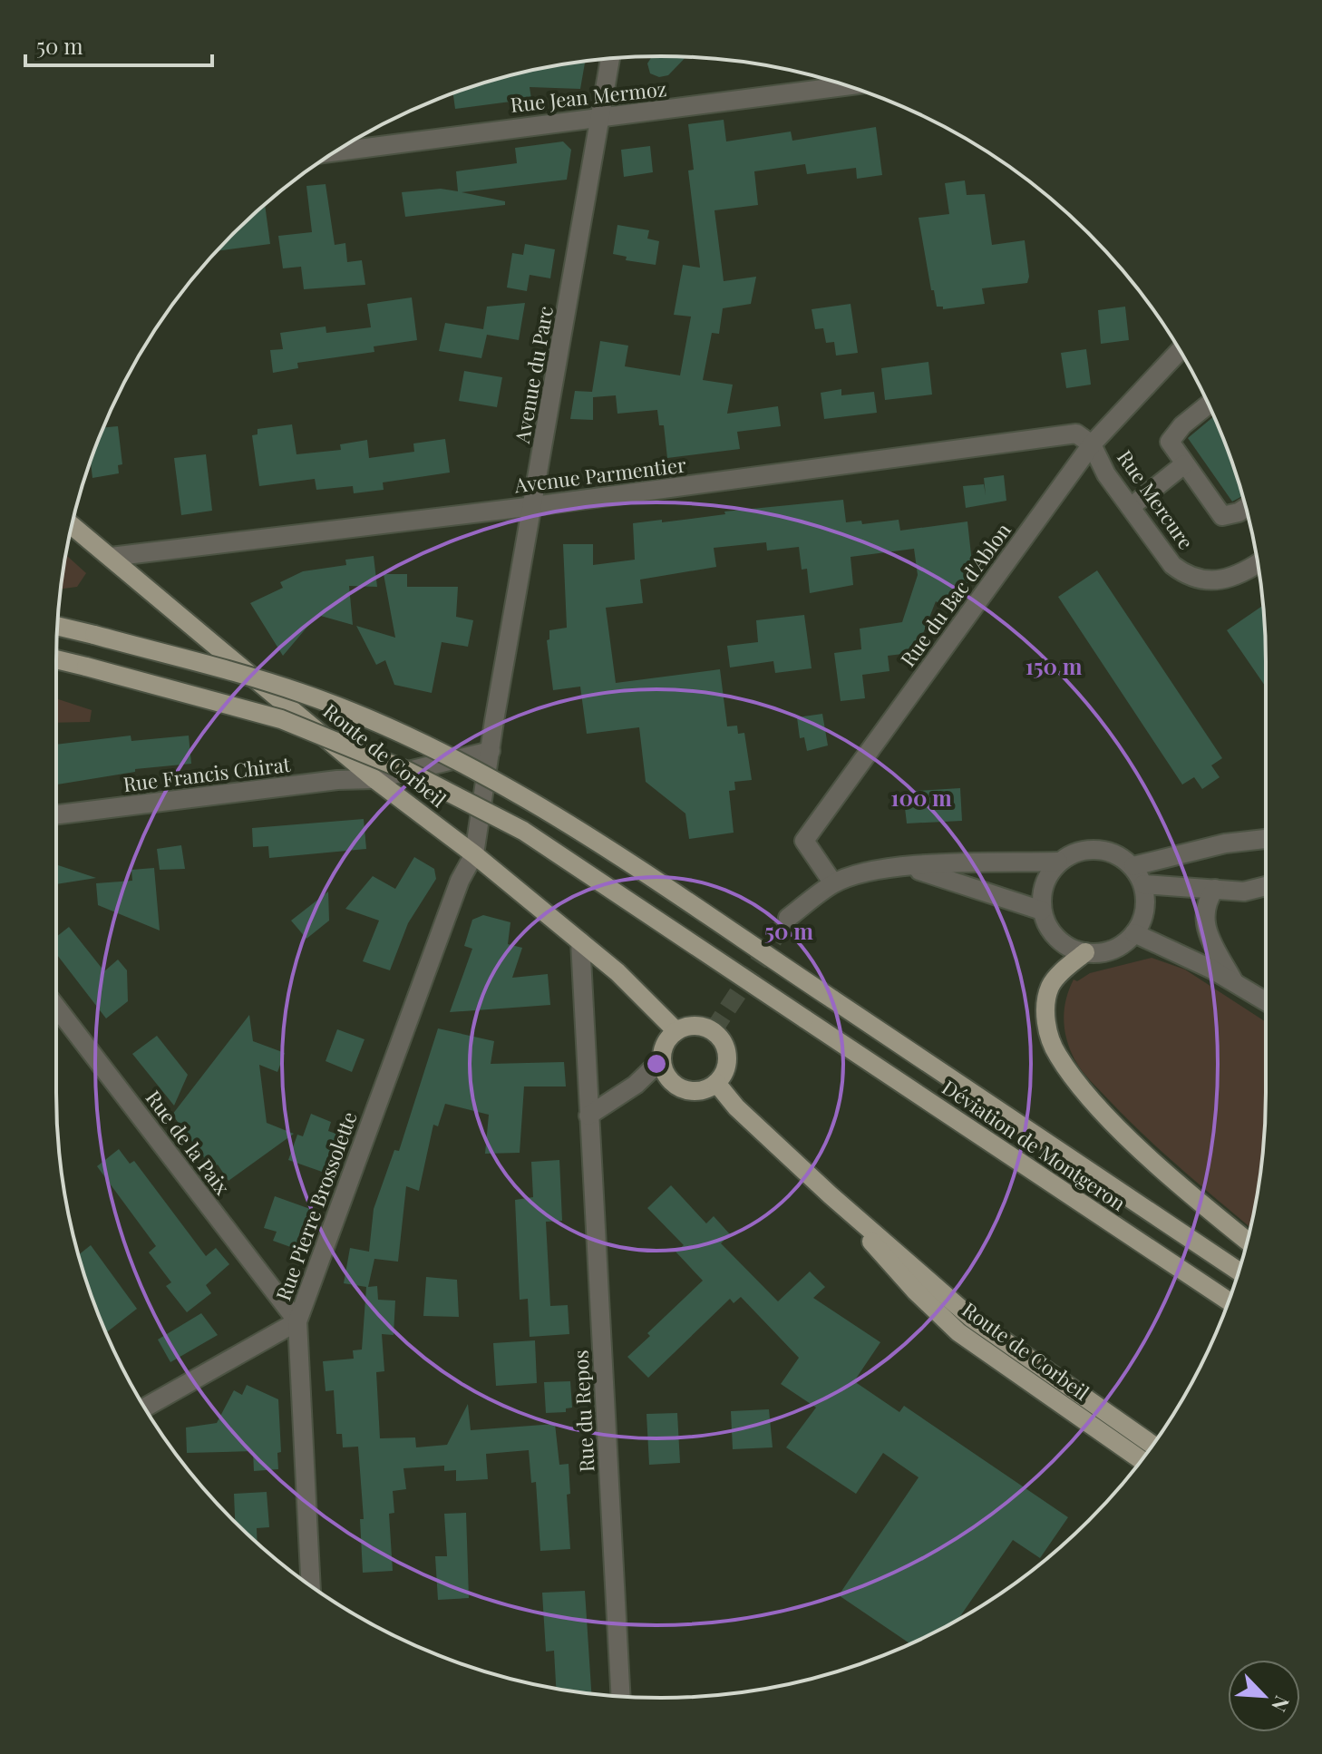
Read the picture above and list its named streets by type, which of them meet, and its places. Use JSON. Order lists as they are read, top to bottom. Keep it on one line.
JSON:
{"streets":{"main road":["Route de Corbeil","Déviation de Montgeron"],"street":["Rue Jean Mermoz","Avenue du Parc","Avenue Parmentier","Rue Mercure","Rue du Bac d'Ablon","Rue Francis Chirat","Rue de la Paix","Rue Pierre Brossolette","Rue du Repos"]},"crossings":[["Rue Jean Mermoz","Avenue du Parc"],["Avenue du Parc","Avenue Parmentier"],["Avenue du Parc","Route de Corbeil"],["Avenue du Parc","Rue Pierre Brossolette"],["Avenue Parmentier","Rue Mercure"],["Avenue Parmentier","Rue du Bac d'Ablon"],["Avenue Parmentier","Route de Corbeil"],["Rue Mercure","Rue du Bac d'Ablon"],["Route de Corbeil","Rue Francis Chirat"],["Route de Corbeil","Rue Pierre Brossolette"],["Route de Corbeil","Rue du Repos"],["Rue de la Paix","Rue Pierre Brossolette"]],"scale_bar":"50 m","north":"bottom right","rings":["150 m","100 m","50 m"]}
